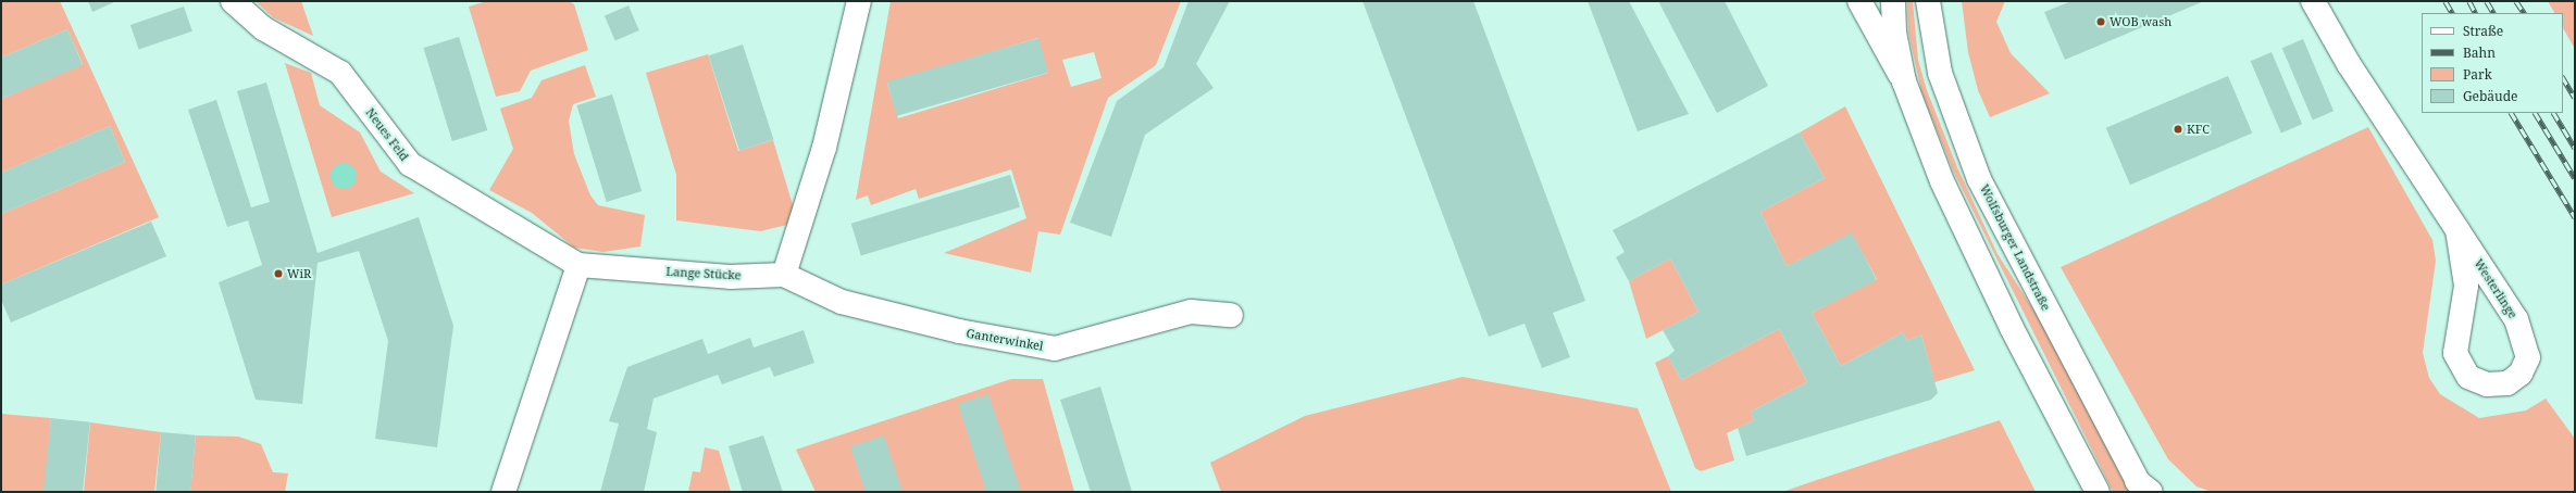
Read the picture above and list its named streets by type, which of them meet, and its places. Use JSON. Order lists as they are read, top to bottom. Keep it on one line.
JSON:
{"streets":{"street":["Neues Feld","Wolfsburger Landstraße","Lange Stücke","Westerlinge","Ganterwinkel"]},"crossings":[["Neues Feld","Lange Stücke"],["Lange Stücke","Ganterwinkel"]],"places":["WOB wash","KFC","WiR"],"legend":["Straße","Bahn","Park","Gebäude"]}
